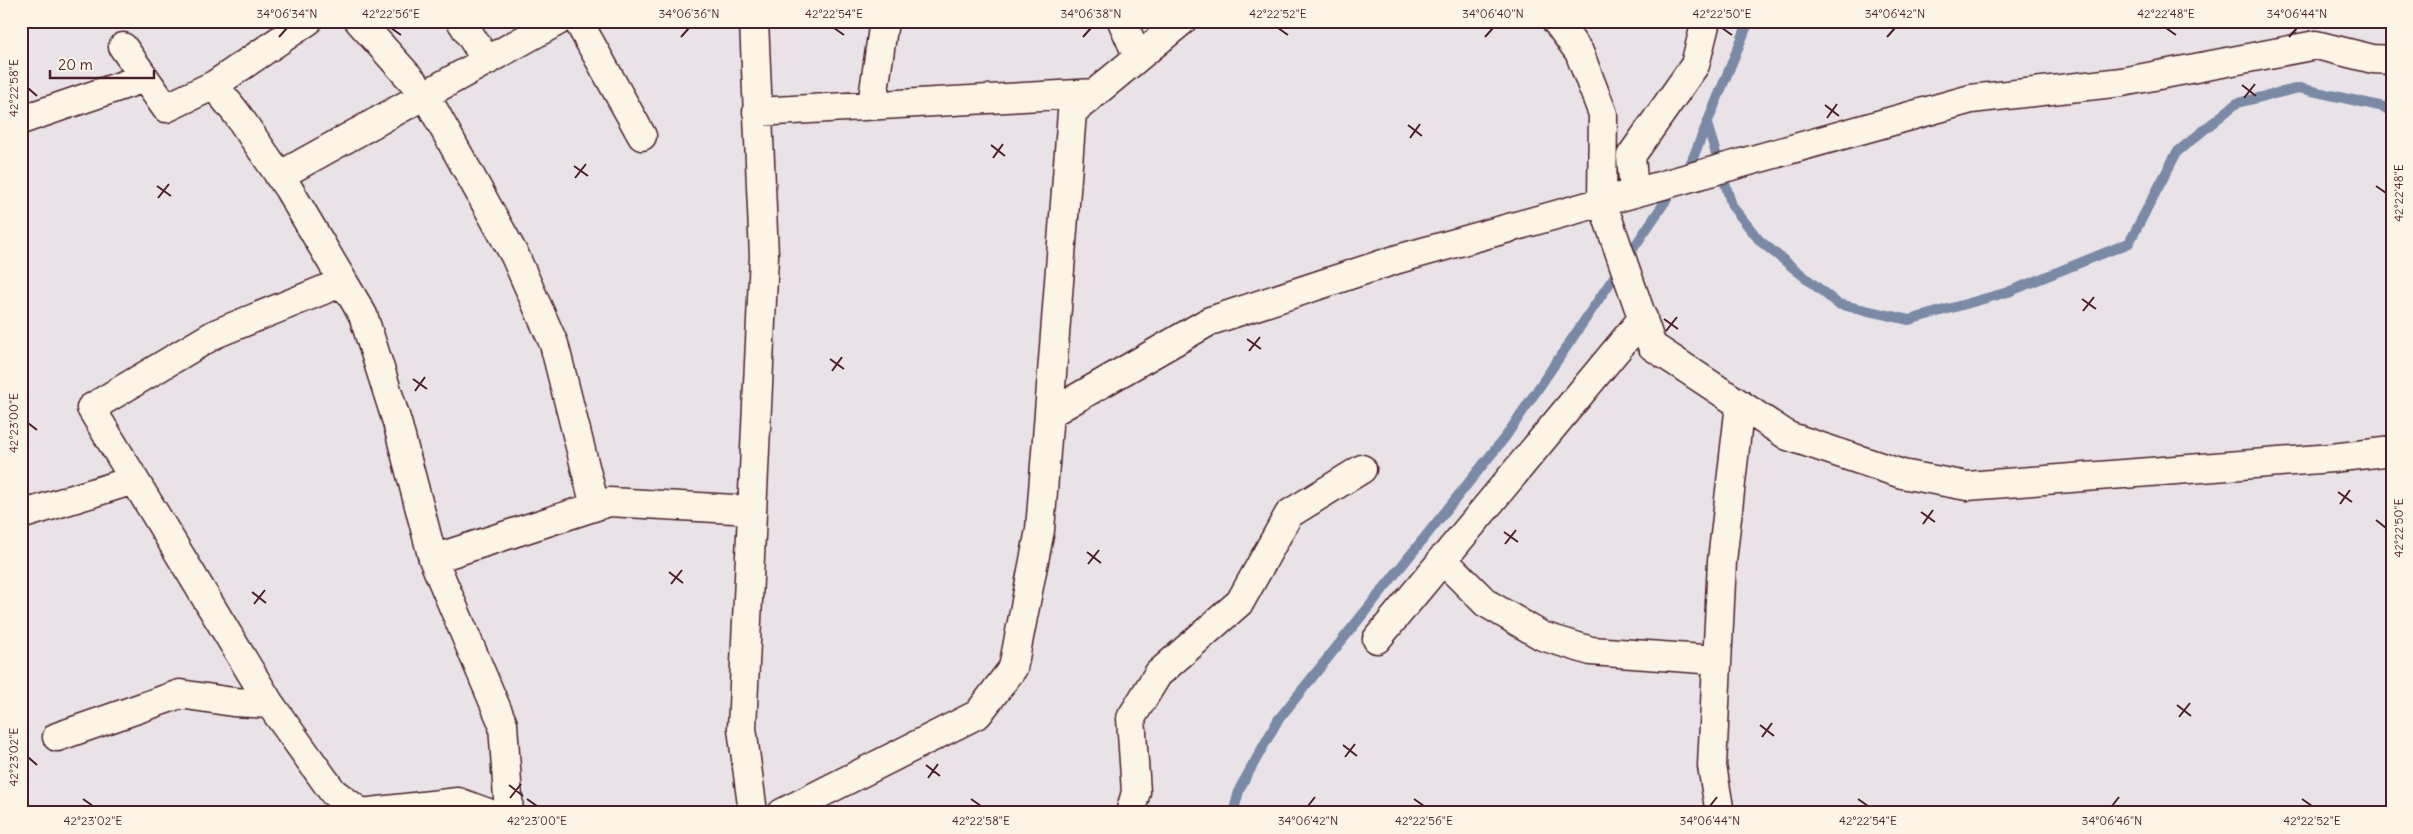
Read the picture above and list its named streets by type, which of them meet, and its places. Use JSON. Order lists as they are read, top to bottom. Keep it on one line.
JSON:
{"scale_bar":"20 m","coordinates":["34°06'34\"N","42°22'56\"E","34°06'36\"N","42°22'54\"E","34°06'38\"N","42°22'52\"E","34°06'40\"N","42°22'50\"E","34°06'42\"N","42°22'48\"E","34°06'44\"N","42°22'58\"E","42°23'00\"E","42°23'02\"E","34°06'46\"N"]}
